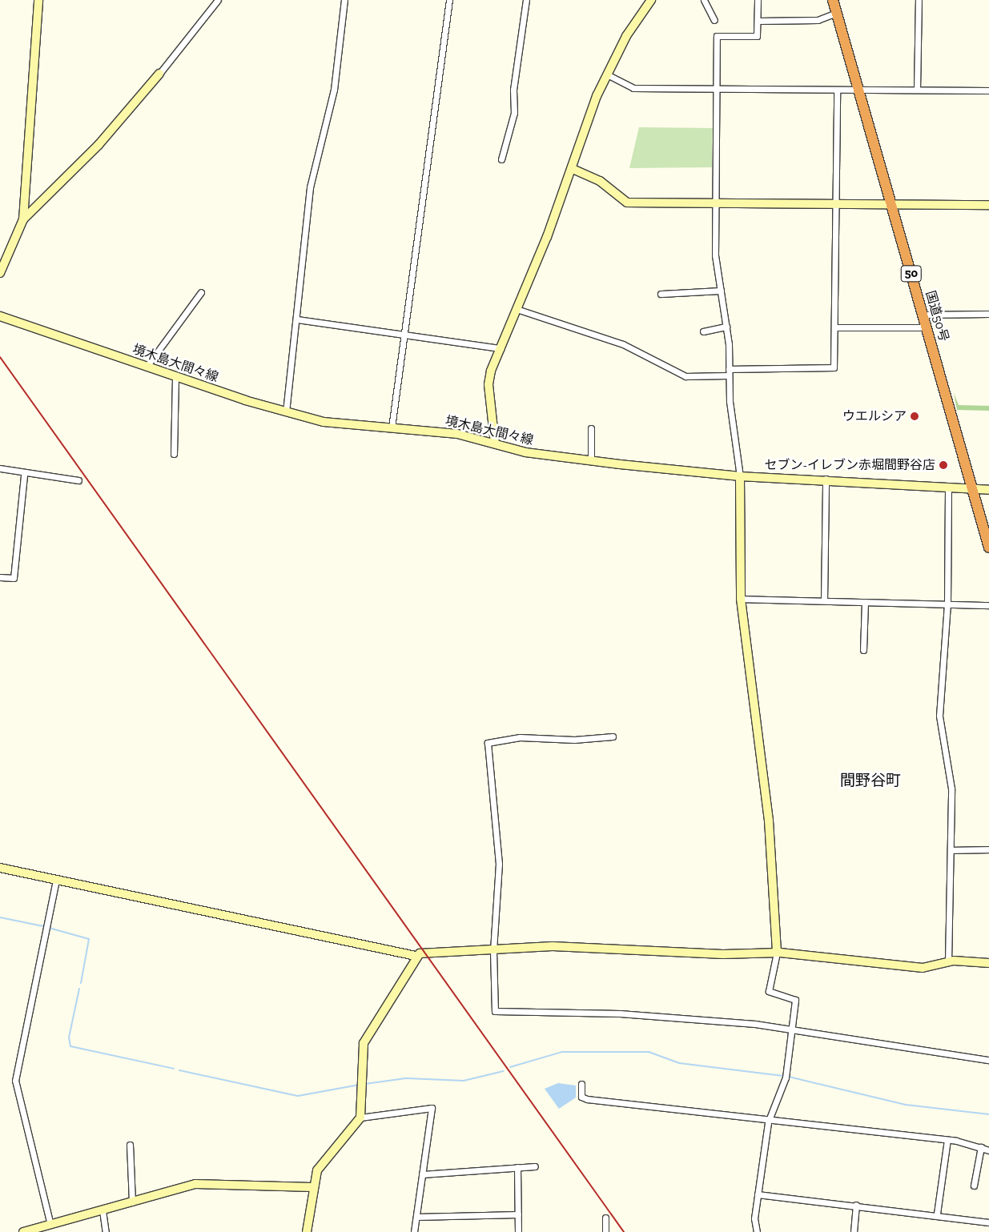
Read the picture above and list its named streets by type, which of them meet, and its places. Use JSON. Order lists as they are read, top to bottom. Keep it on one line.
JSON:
{"streets":{"highway":["50","国道50号"],"street":["境木島大間々線"]},"crossings":[["国道50号","境木島大間々線"]],"districts":["間野谷町"],"places":["ウエルシア","セブン-イレブン赤堀間野谷店"]}
